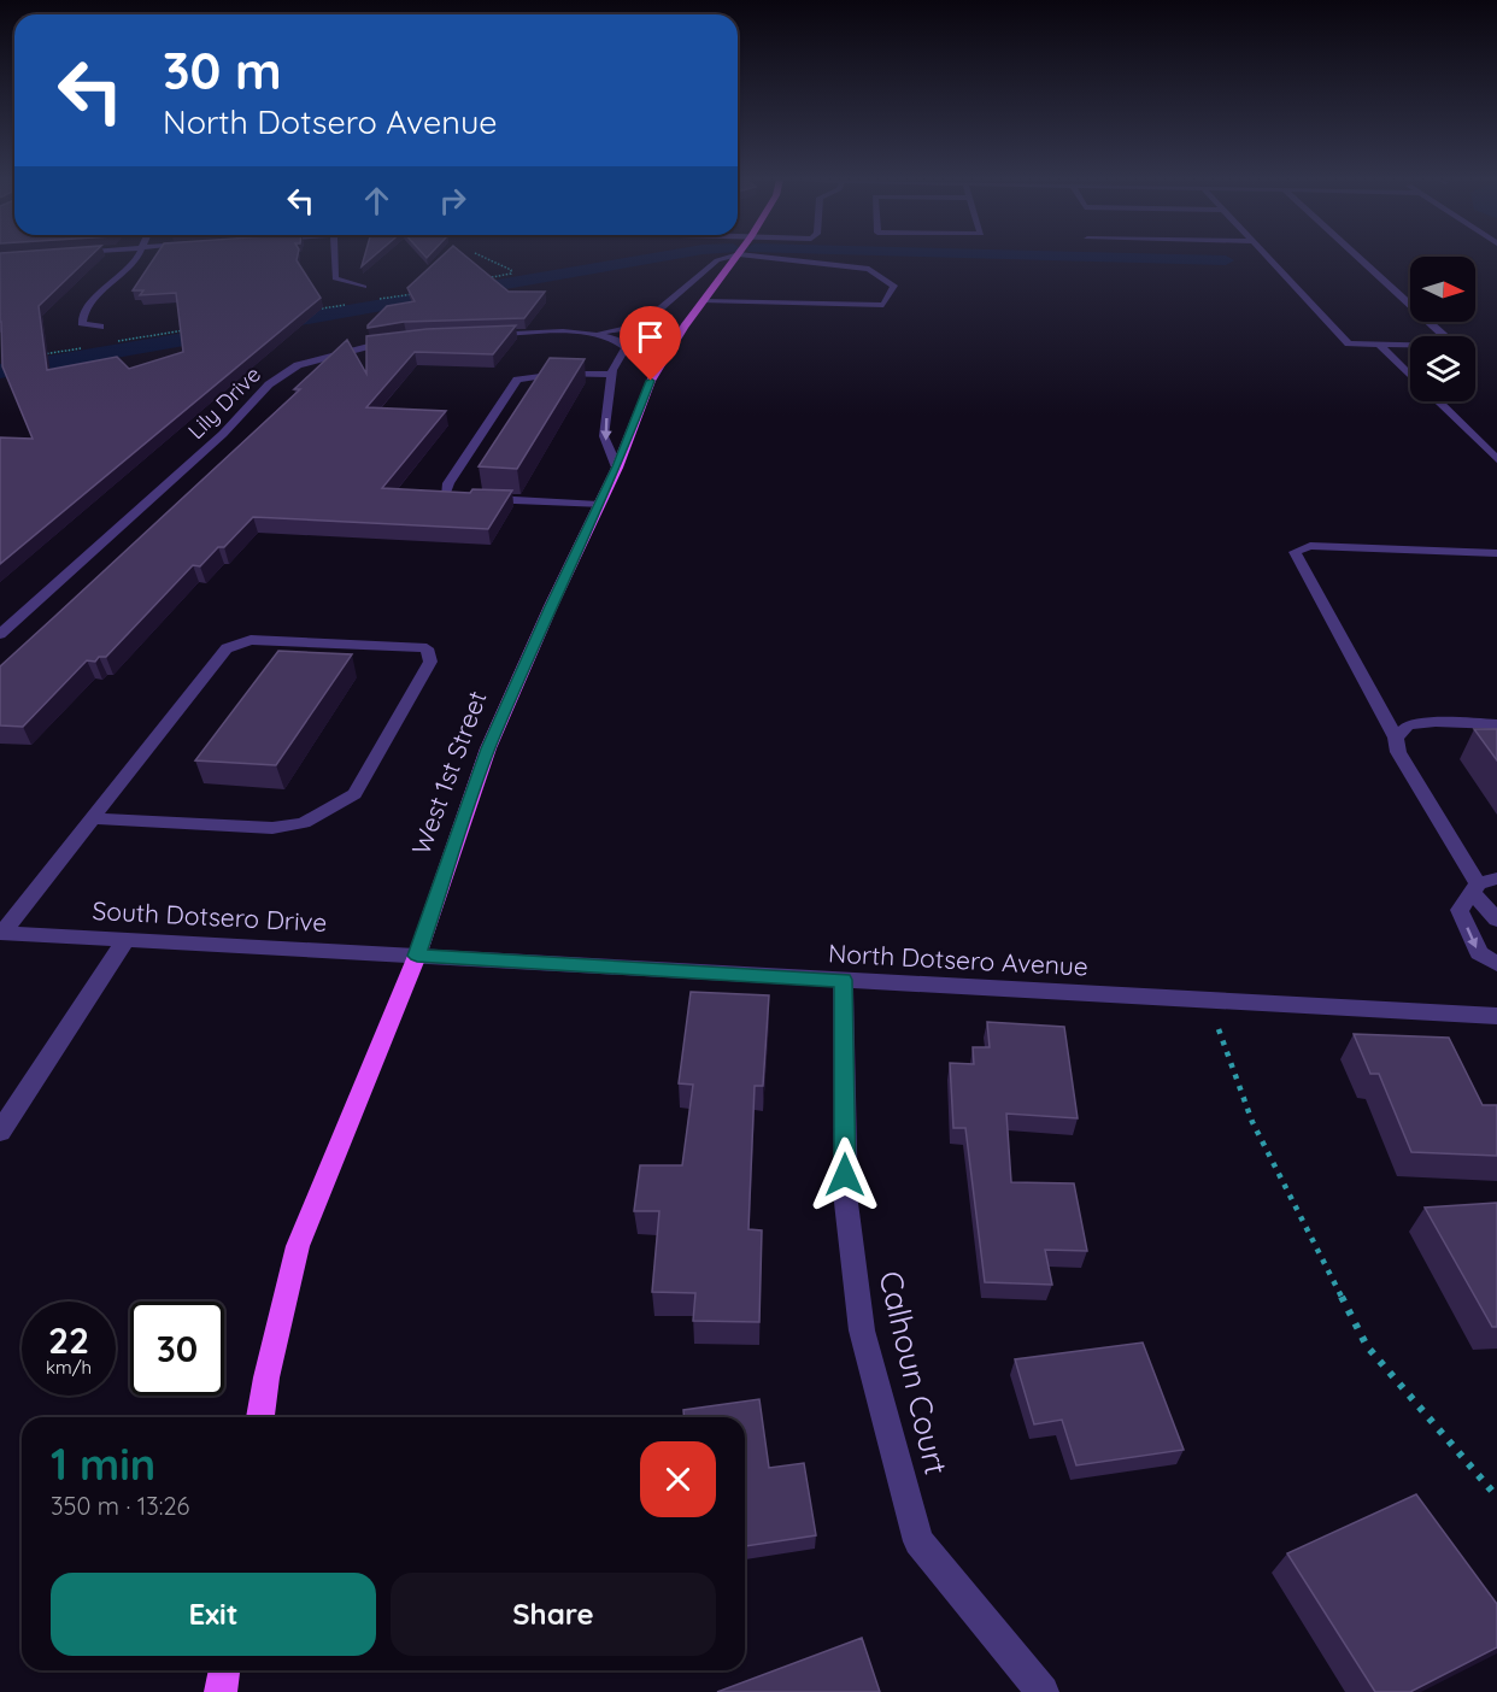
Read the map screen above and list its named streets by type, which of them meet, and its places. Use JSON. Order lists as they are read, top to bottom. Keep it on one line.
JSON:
{"streets":{"main road":["West 1st Street"],"street":["Lily Drive","South Dotsero Drive","North Dotsero Avenue","Calhoun Court"]},"crossings":[["West 1st Street","South Dotsero Drive"],["West 1st Street","North Dotsero Avenue"],["South Dotsero Drive","North Dotsero Avenue"],["North Dotsero Avenue","Calhoun Court"]],"north":"right","page":{"turn":["30 m","North Dotsero Avenue"],"speed":"22 km/h","limit":"30","heading":["1 min","350 m · 13:26"],"buttons":["Exit","Share"]}}
